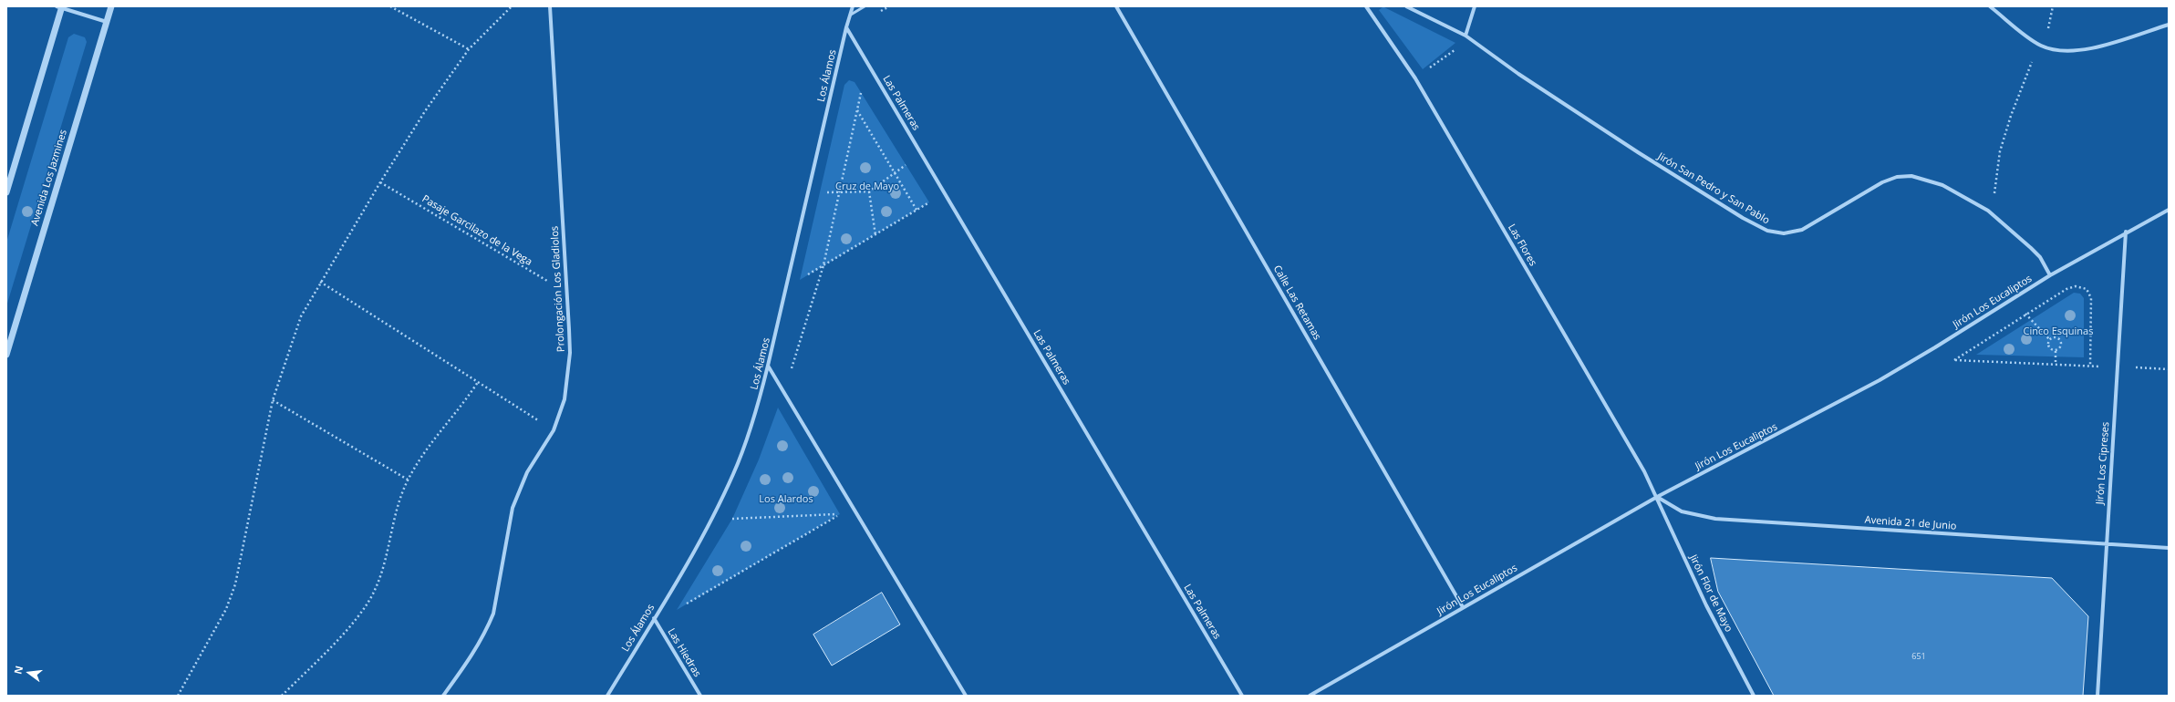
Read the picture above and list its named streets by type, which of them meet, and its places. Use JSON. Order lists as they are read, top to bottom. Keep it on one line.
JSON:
{"streets":{"street":["Los Álamos","Las Palmeras","Avenida Los Jazmines","Jirón San Pedro y San Pablo","Las Flores","Prolongación Los Gladiolos","Jirón Los Eucaliptos","Calle Las Retamas","Jirón Los Cipreses","Avenida 21 de Junio","Jirón Flor de Mayo","Las Hiedras"],"path":["Pasaje Garcilazo de la Vega"]},"crossings":[["Los Álamos","Las Palmeras"],["Los Álamos","Las Hiedras"],["Jirón San Pedro y San Pablo","Jirón Los Eucaliptos"],["Pasaje Garcilazo de la Vega","Prolongación Los Gladiolos"],["Las Flores","Jirón Los Eucaliptos"],["Las Flores","Avenida 21 de Junio"],["Las Flores","Jirón Flor de Mayo"],["Jirón Los Eucaliptos","Calle Las Retamas"],["Jirón Los Eucaliptos","Jirón Los Cipreses"],["Jirón Los Eucaliptos","Avenida 21 de Junio"],["Jirón Los Eucaliptos","Jirón Flor de Mayo"],["Jirón Los Cipreses","Avenida 21 de Junio"],["Avenida 21 de Junio","Jirón Flor de Mayo"]],"parks":["Cruz de Mayo","Cinco Esquinas","Los Alardos"],"house_numbers":["651"],"north":"left"}
